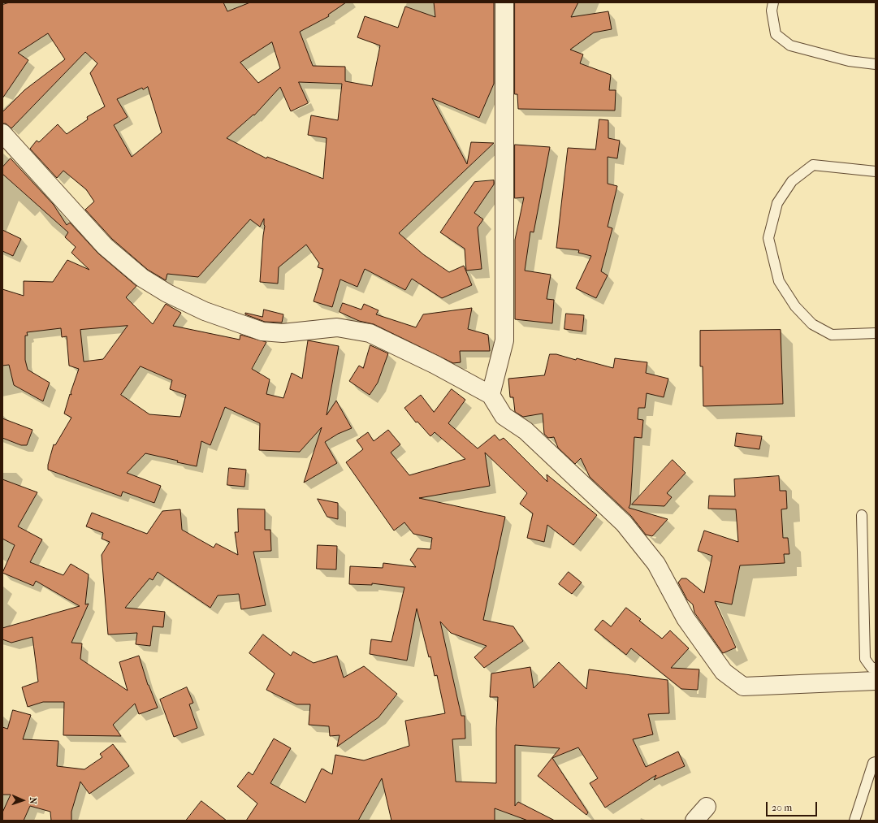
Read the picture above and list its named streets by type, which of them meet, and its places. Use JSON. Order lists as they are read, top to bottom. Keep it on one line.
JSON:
{"scale_bar":"20 m","north":"right"}
